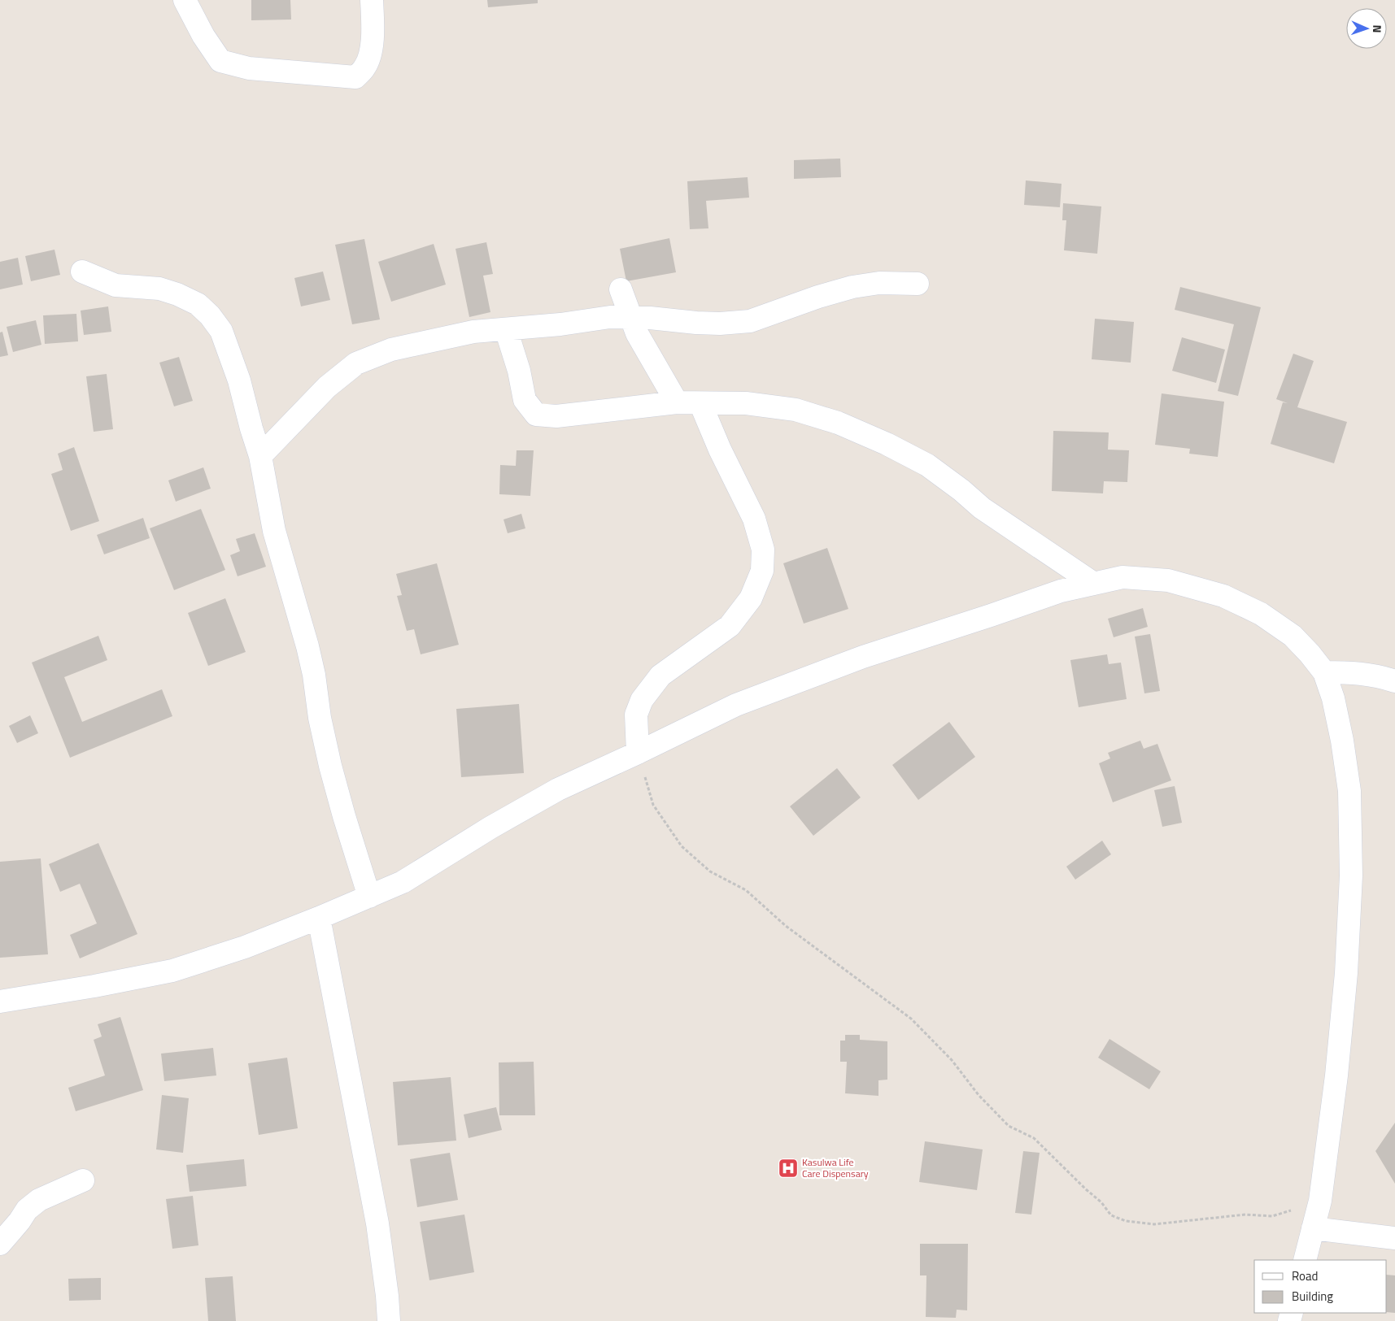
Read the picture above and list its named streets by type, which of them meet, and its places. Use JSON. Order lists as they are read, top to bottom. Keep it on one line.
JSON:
{"places":{"hospital":["Kasulwa Life Care Dispensary"]},"legend":["Road","Building"],"north":"right"}
